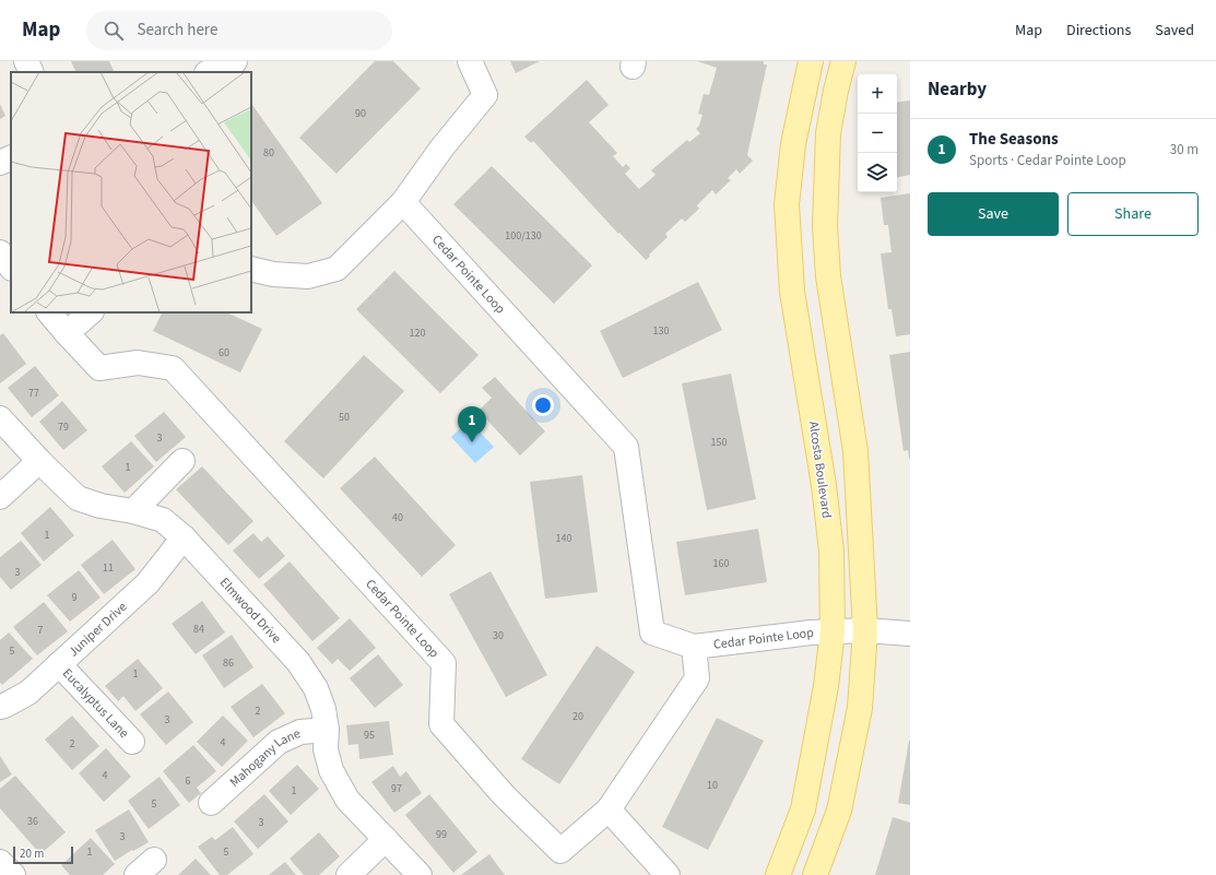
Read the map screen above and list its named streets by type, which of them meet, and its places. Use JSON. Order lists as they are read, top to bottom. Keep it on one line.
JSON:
{"streets":{"main road":["Alcosta Boulevard"],"street":["Cedar Pointe Loop","Elmwood Drive","Juniper Drive","Eucalyptus Lane","Mahogany Lane"]},"crossings":[["Cedar Pointe Loop","Alcosta Boulevard"],["Elmwood Drive","Juniper Drive"],["Elmwood Drive","Mahogany Lane"],["Juniper Drive","Eucalyptus Lane"]],"house_numbers":["90","80","100/130","130","120","60","77","50","79","3","150","1","40","1","140","160","11","3","9","84","7","30","5","86","1","2","20","3","95","4","2","4","6","10","97","1","5","36","3","99","3","1","5"],"scale_bar":"20 m","page":{"header":"Map","search":"Search here","nav":["Map","Directions","Saved"],"heading":"Nearby","map_buttons":["+","−"],"list":[{"mark":"1","name":"The Seasons","note":"Sports · Cedar Pointe Loop","value":"30 m"}],"buttons":["Save","Share"],"pins":"1","scale":"20 m"}}
